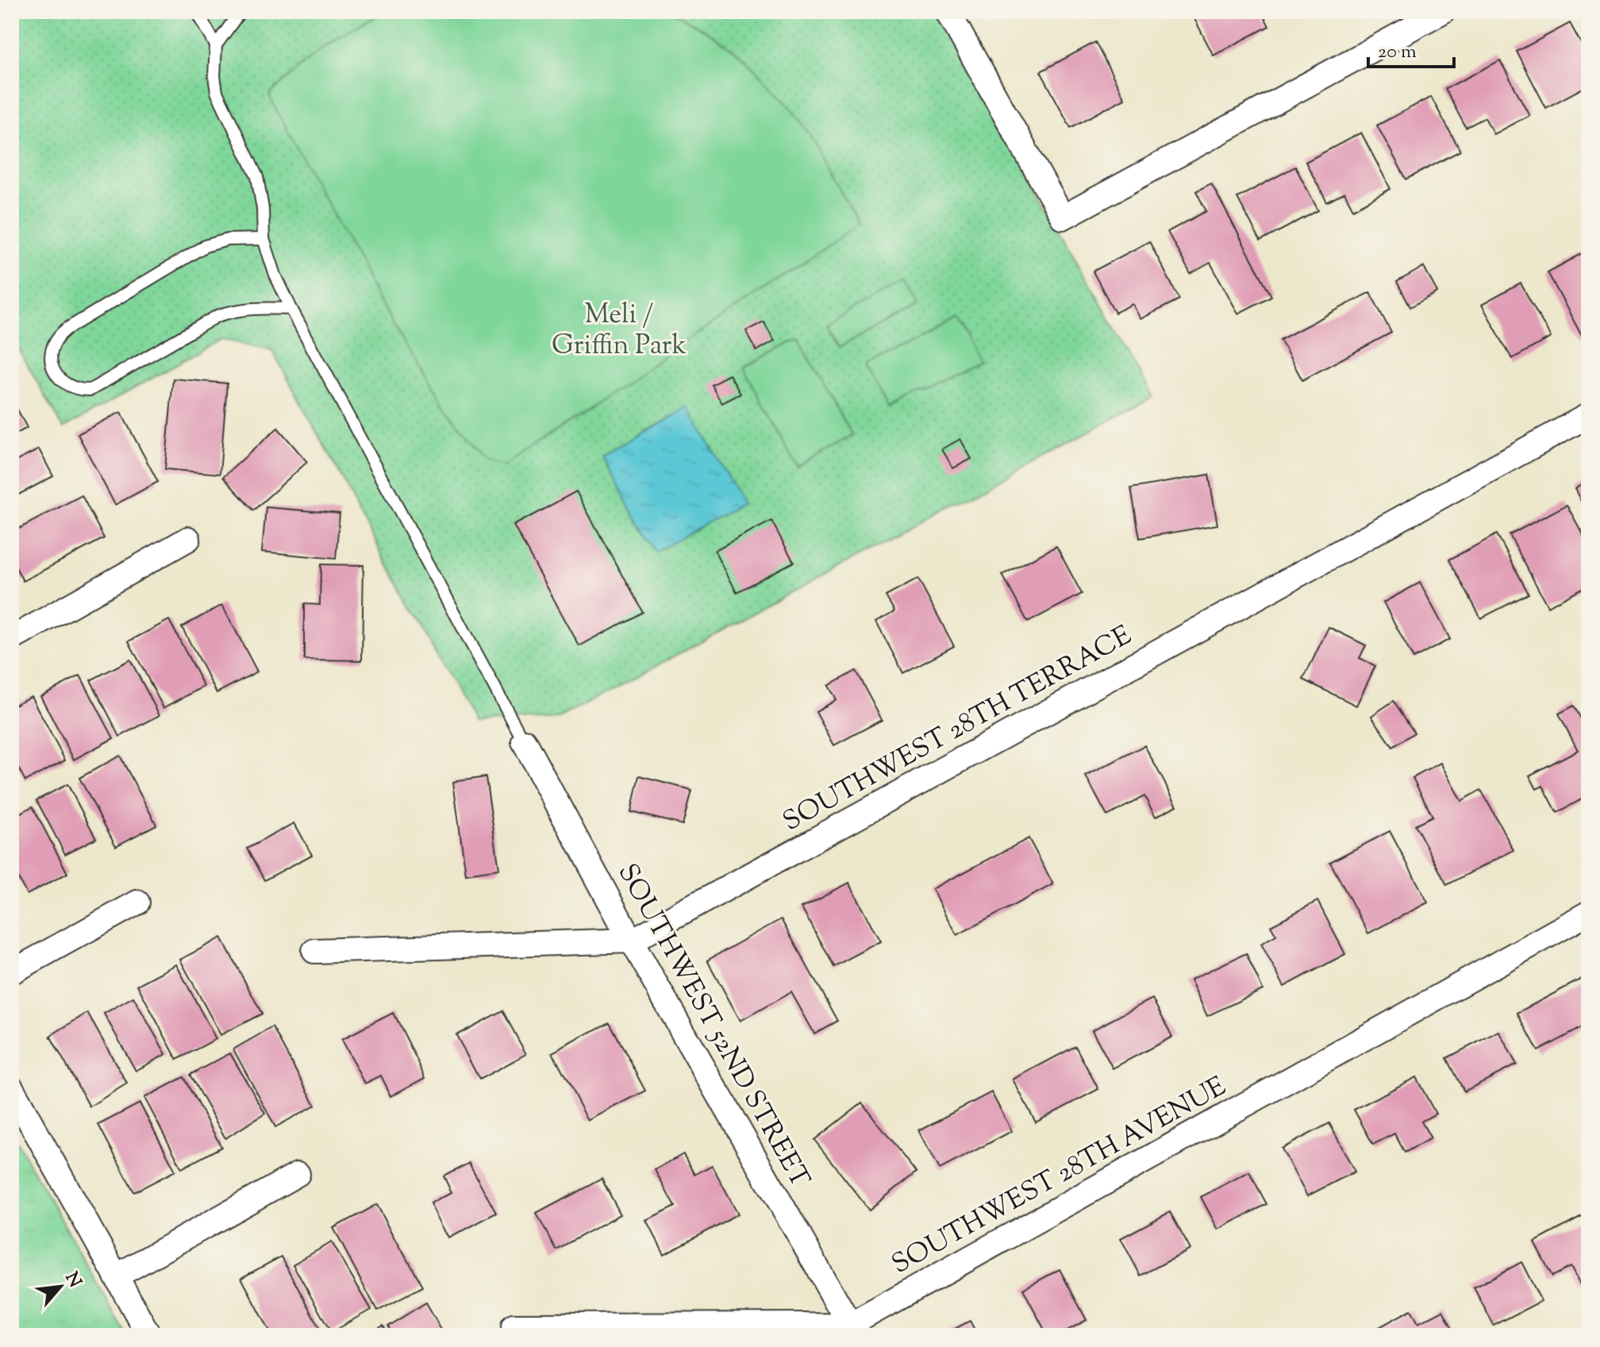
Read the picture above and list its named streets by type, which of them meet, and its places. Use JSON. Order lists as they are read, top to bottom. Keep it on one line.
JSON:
{"streets":{"street":["SOUTHWEST 28TH TERRACE","SOUTHWEST 52ND STREET","SOUTHWEST 28TH AVENUE"]},"crossings":[["SOUTHWEST 28TH TERRACE","SOUTHWEST 52ND STREET"],["SOUTHWEST 52ND STREET","SOUTHWEST 28TH AVENUE"]],"parks":["Meli / Griffin Park"],"scale_bar":"20 m","north":"top right"}
